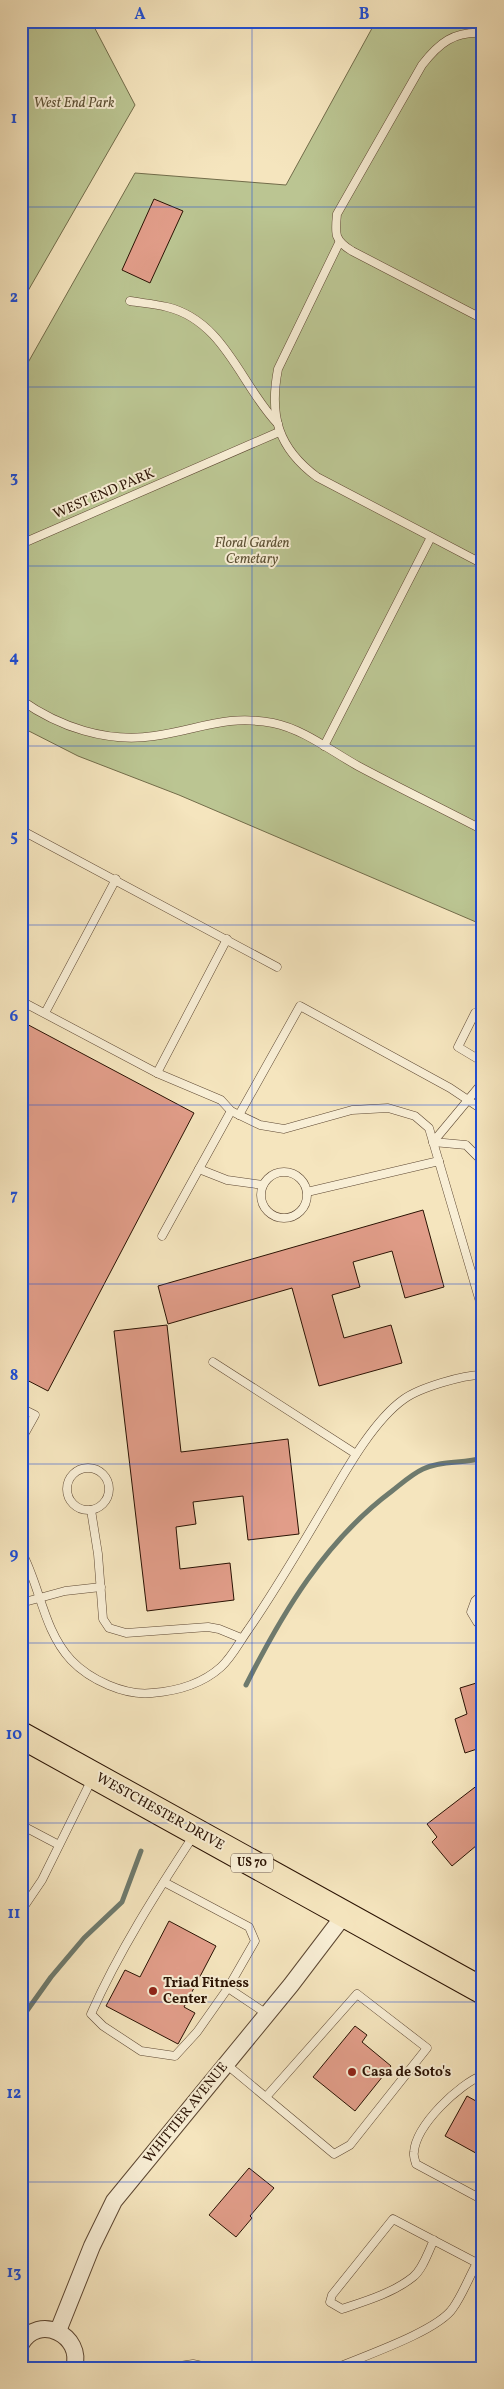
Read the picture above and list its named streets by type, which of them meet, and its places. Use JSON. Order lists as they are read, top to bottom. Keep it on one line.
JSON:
{"streets":{"main road":["WESTCHESTER DRIVE","US 70"],"street":["WHITTIER AVENUE"],"lane":["WEST END PARK"]},"crossings":[["WESTCHESTER DRIVE","WHITTIER AVENUE"]],"parks":["West End Park","Floral Garden Cemetary"],"places":["Triad Fitness Center","Casa de Soto's"],"grid":{"columns":["A","B"],"rows":["1","2","3","4","5","6","7","8","9","10","11","12","13"]}}
